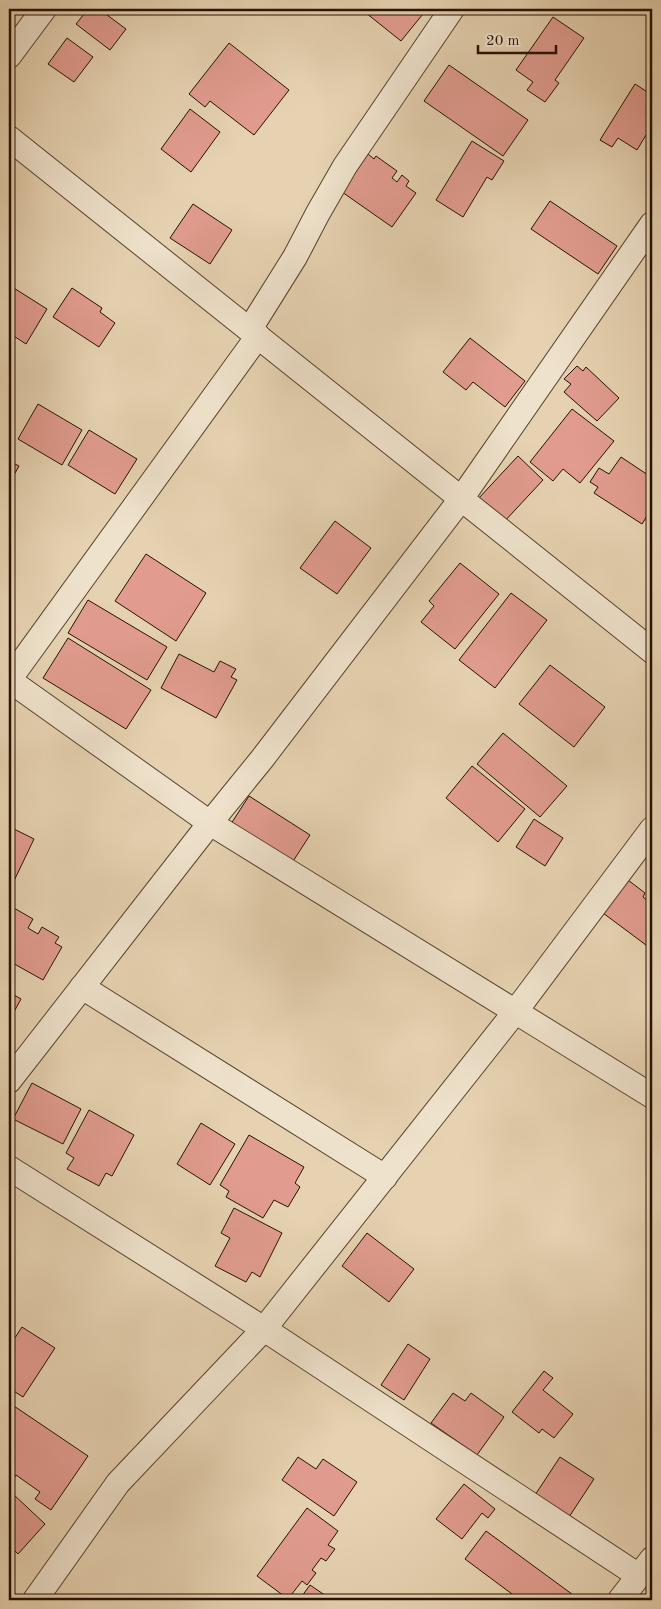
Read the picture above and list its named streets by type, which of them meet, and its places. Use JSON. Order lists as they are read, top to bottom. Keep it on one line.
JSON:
{"scale_bar":"20 m"}
